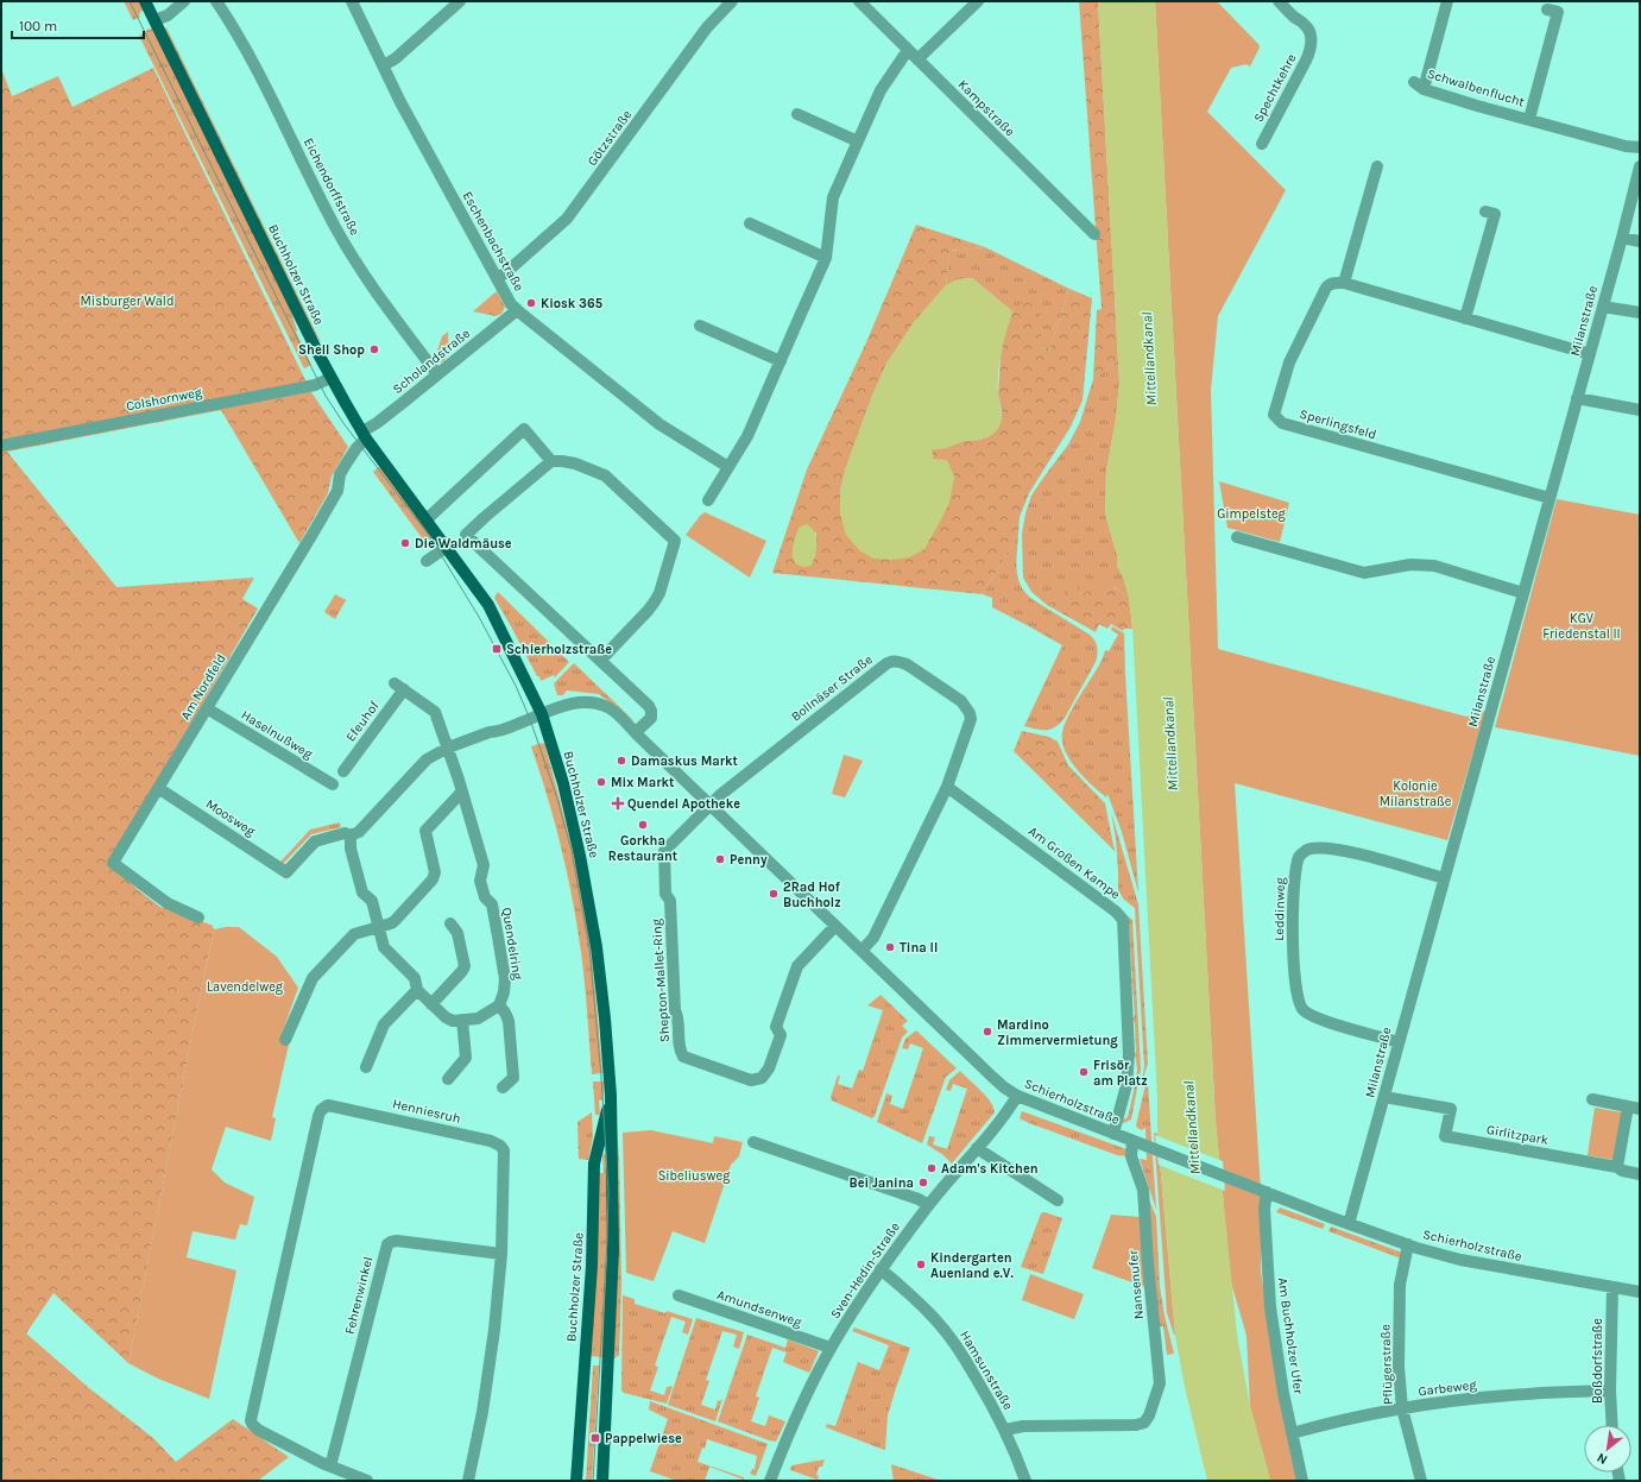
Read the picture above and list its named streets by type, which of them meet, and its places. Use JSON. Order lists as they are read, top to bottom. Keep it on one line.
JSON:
{"streets":{"main road":["Buchholzer Straße"],"street":["Spechtkehre","Schwalbenflucht","Kampstraße","Götzstraße","Eichendorffstraße","Eschenbachstraße","Milanstraße","Scholandstraße","Colshornweg","Sperlingsfeld","Am Nordfeld","Bollnäser Straße","Efeuhof","Haselnußweg","Moosweg","Am Großen Kampe","Leddinweg","Quendelring","Shepton-Mallet-Ring","Schierholzstraße","Henniesruh","Girlitzpark","Sven-Hedin-Straße","Nansenufer","Fehrenwinkel","Amundsenweg","Am Buchholzer Ufer","Boßdorfstraße","Pflügerstraße","Hamsunstraße","Garbeweg"]},"crossings":[["Götzstraße","Eschenbachstraße"],["Eichendorffstraße","Scholandstraße"],["Eschenbachstraße","Scholandstraße"],["Buchholzer Straße","Scholandstraße"],["Buchholzer Straße","Colshornweg"],["Buchholzer Straße","Am Nordfeld"],["Buchholzer Straße","Schierholzstraße"],["Milanstraße","Sperlingsfeld"],["Milanstraße","Leddinweg"],["Milanstraße","Schierholzstraße"],["Milanstraße","Girlitzpark"],["Scholandstraße","Am Nordfeld"],["Am Nordfeld","Haselnußweg"],["Am Nordfeld","Moosweg"],["Bollnäser Straße","Am Großen Kampe"],["Bollnäser Straße","Shepton-Mallet-Ring"],["Bollnäser Straße","Schierholzstraße"],["Efeuhof","Quendelring"],["Am Großen Kampe","Schierholzstraße"],["Shepton-Mallet-Ring","Schierholzstraße"],["Schierholzstraße","Sven-Hedin-Straße"],["Schierholzstraße","Nansenufer"],["Schierholzstraße","Am Buchholzer Ufer"],["Schierholzstraße","Boßdorfstraße"],["Schierholzstraße","Pflügerstraße"],["Henniesruh","Fehrenwinkel"],["Sven-Hedin-Straße","Amundsenweg"],["Sven-Hedin-Straße","Hamsunstraße"],["Nansenufer","Hamsunstraße"],["Am Buchholzer Ufer","Garbeweg"],["Boßdorfstraße","Garbeweg"],["Pflügerstraße","Garbeweg"]],"water":["Mittellandkanal"],"parks":["Misburger Wald","Gimpelsteg","KGV Friedenstal II","Kolonie Milanstraße","Lavendelweg","Sibeliusweg"],"places":{"other":["Kiosk 365","Shell Shop","Die Waldmäuse","Damaskus Markt","Mix Markt","Gorkha Restaurant","Penny","2Rad Hof Buchholz","Tina II","Mardino Zimmervermietung","Frisör am Platz","Adam's Kitchen","Bei Janina","Kindergarten Auenland e.V."],"transit":["Schierholzstraße","Pappelwiese"],"health":["Quendel Apotheke"]},"scale_bar":"100 m","north":"bottom left"}
